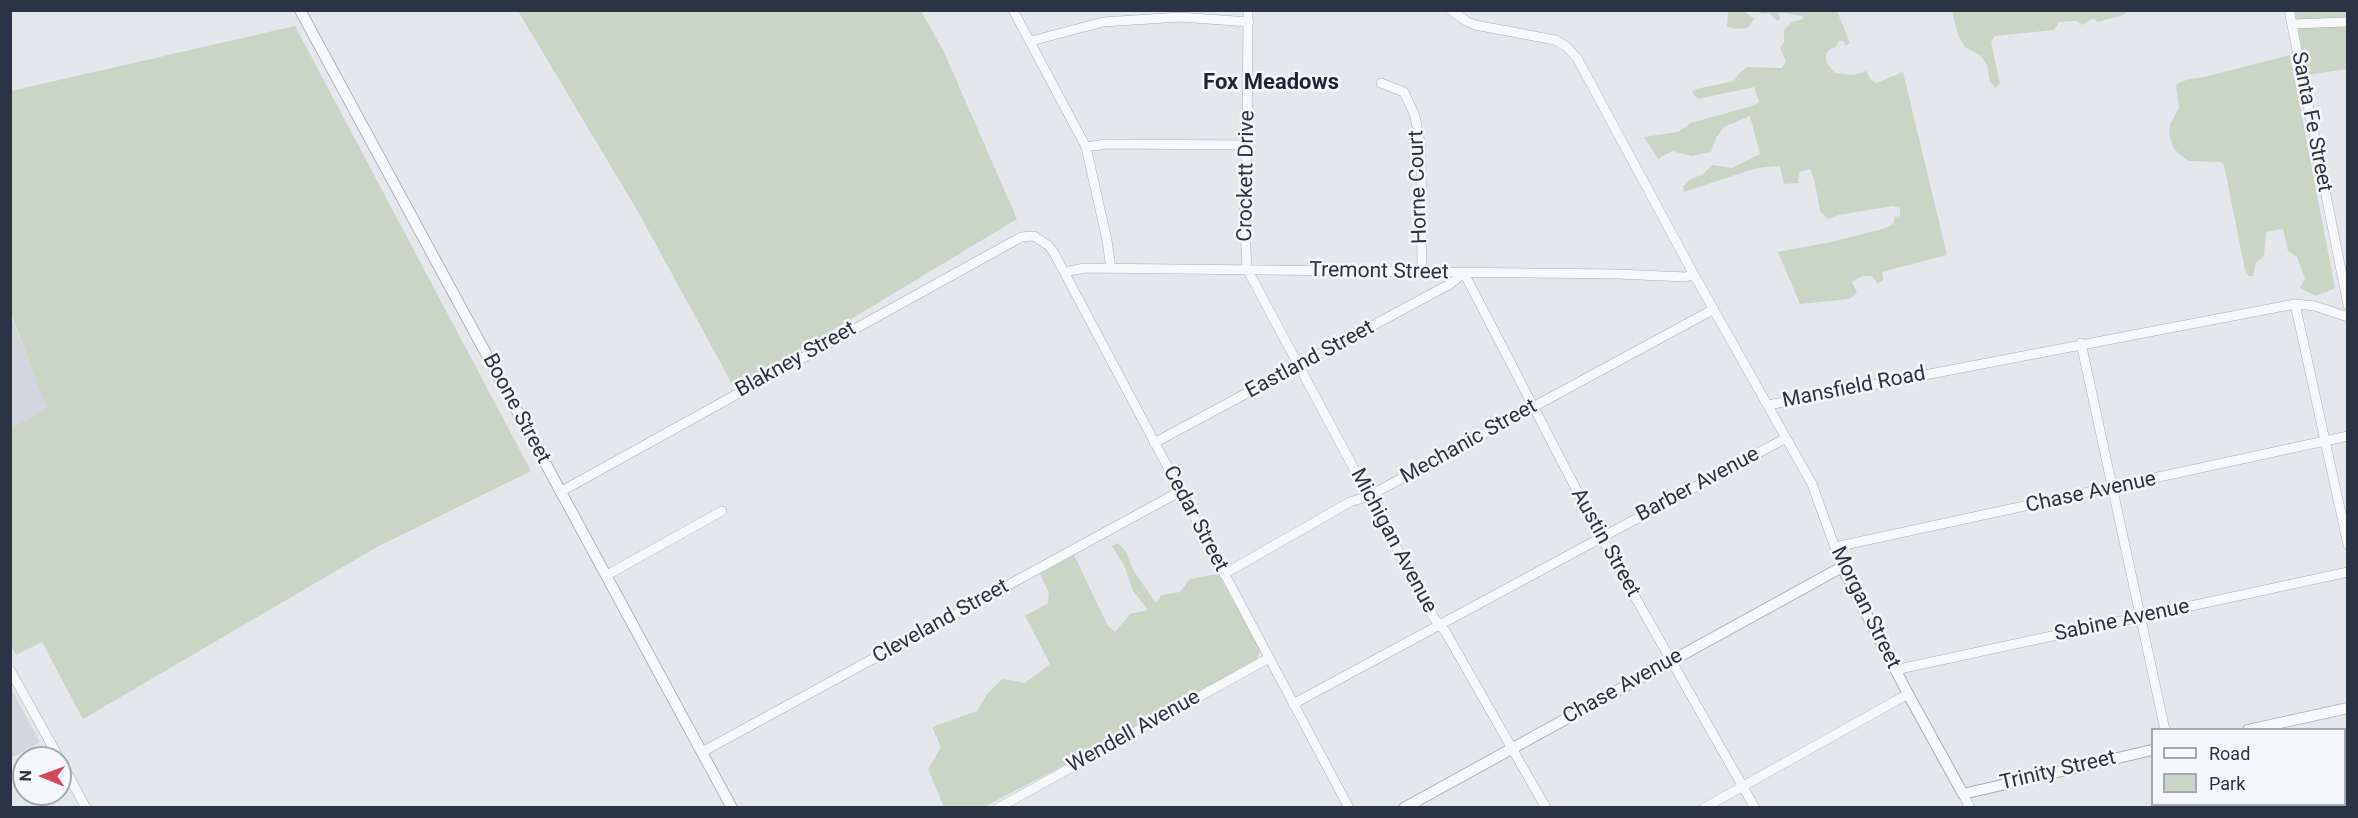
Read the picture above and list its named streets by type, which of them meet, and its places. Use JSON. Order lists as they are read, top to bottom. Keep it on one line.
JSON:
{"streets":{"street":["Santa Fe Street","Crockett Drive","Horne Court","Tremont Street","Blakney Street","Eastland Street","Mansfield Road","Boone Street","Mechanic Street","Barber Avenue","Chase Avenue","Cedar Street","Michigan Avenue","Austin Street","Morgan Street","Sabine Avenue","Cleveland Street","Wendell Avenue","Trinity Street"]},"crossings":[["Crockett Drive","Tremont Street"],["Crockett Drive","Michigan Avenue"],["Horne Court","Tremont Street"],["Tremont Street","Eastland Street"],["Tremont Street","Mansfield Road"],["Tremont Street","Cedar Street"],["Tremont Street","Michigan Avenue"],["Tremont Street","Austin Street"],["Blakney Street","Boone Street"],["Blakney Street","Cedar Street"],["Eastland Street","Cedar Street"],["Eastland Street","Michigan Avenue"],["Eastland Street","Austin Street"],["Mansfield Road","Mechanic Street"],["Mansfield Road","Morgan Street"],["Boone Street","Cleveland Street"],["Mechanic Street","Cedar Street"],["Mechanic Street","Michigan Avenue"],["Mechanic Street","Austin Street"],["Barber Avenue","Cedar Street"],["Barber Avenue","Michigan Avenue"],["Barber Avenue","Austin Street"],["Barber Avenue","Morgan Street"],["Chase Avenue","Michigan Avenue"],["Chase Avenue","Austin Street"],["Chase Avenue","Morgan Street"],["Cedar Street","Cleveland Street"],["Cedar Street","Wendell Avenue"],["Morgan Street","Sabine Avenue"],["Morgan Street","Trinity Street"]],"districts":["Fox Meadows"],"legend":["Road","Park"],"north":"left"}
